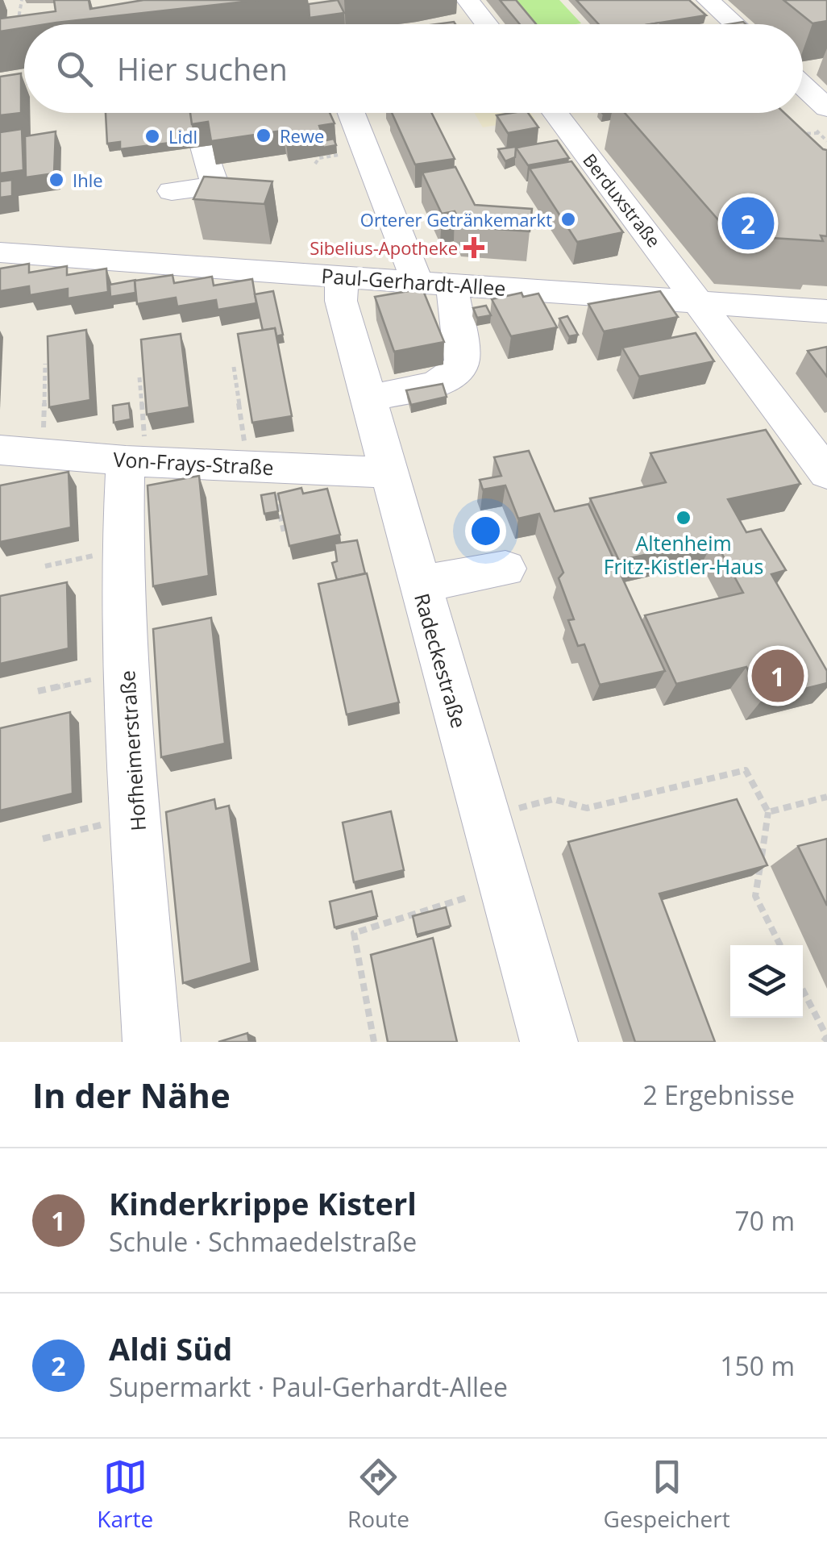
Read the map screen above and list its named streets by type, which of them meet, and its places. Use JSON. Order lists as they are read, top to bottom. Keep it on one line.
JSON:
{"streets":{"street":["Berduxstraße","Paul-Gerhardt-Allee","Von-Frays-Straße","Radeckestraße","Hofheimerstraße"]},"crossings":[["Berduxstraße","Paul-Gerhardt-Allee"],["Paul-Gerhardt-Allee","Radeckestraße"],["Von-Frays-Straße","Radeckestraße"],["Von-Frays-Straße","Hofheimerstraße"]],"places":{"other":["Rewe","Lidl","Ihle","Orterer Getränkemarkt","Altenheim Fritz-Kistler-Haus"],"health":["Sibelius-Apotheke"]},"page":{"search":"Hier suchen","pins":["2","1"],"heading":["In der Nähe","2 Ergebnisse"],"list":[{"mark":"1","name":"Kinderkrippe Kisterl","note":"Schule · Schmaedelstraße","value":"70 m"},{"mark":"2","name":"Aldi Süd","note":"Supermarkt · Paul-Gerhardt-Allee","value":"150 m"}],"nav":["Karte","Route","Gespeichert"]}}
